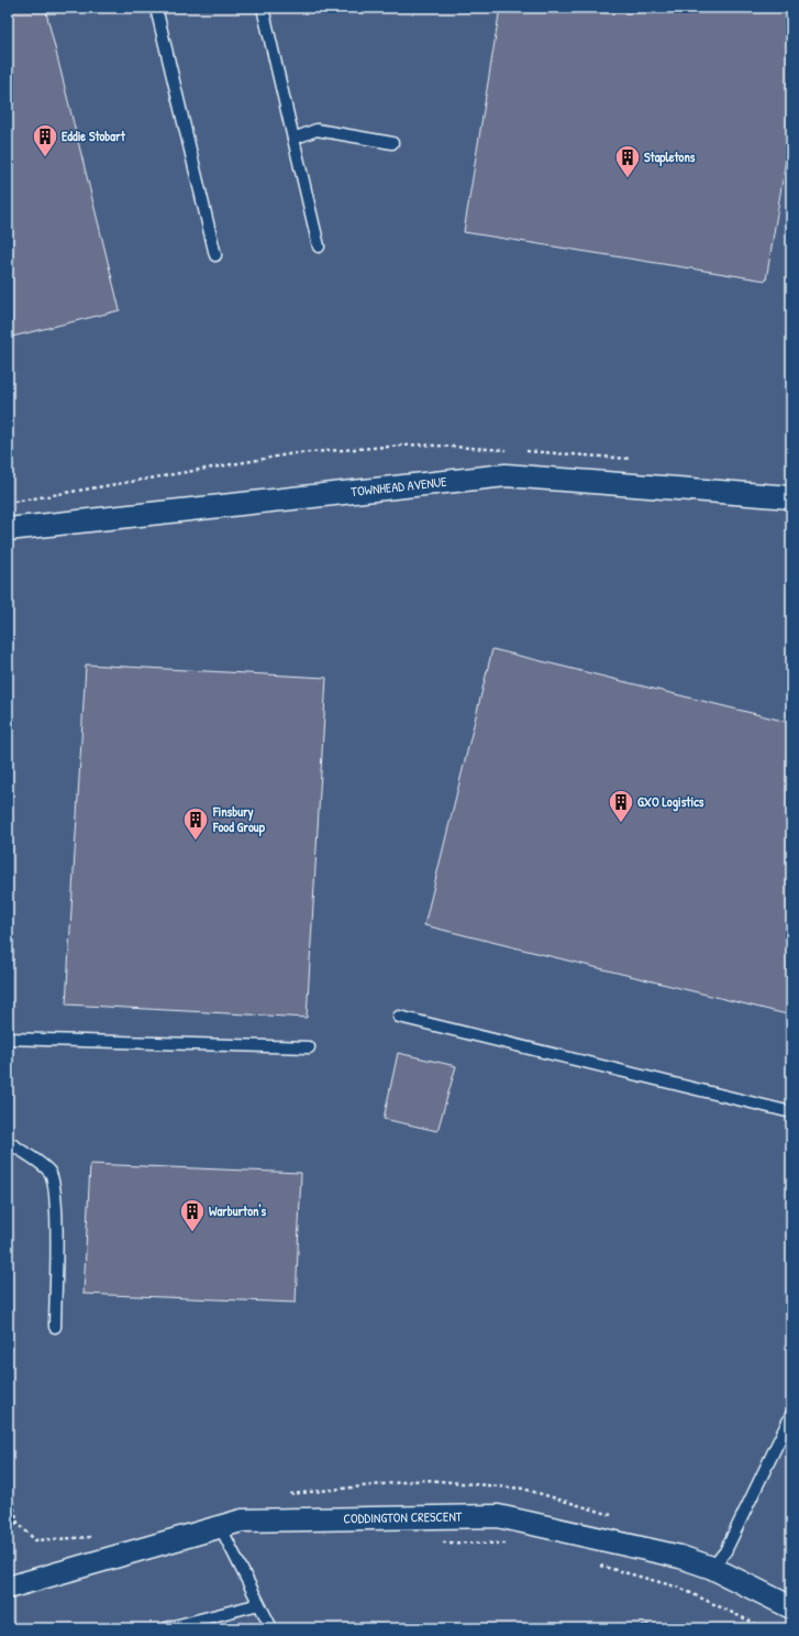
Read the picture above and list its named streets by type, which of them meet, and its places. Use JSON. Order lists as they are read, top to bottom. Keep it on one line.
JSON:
{"streets":{"street":["TOWNHEAD AVENUE","CODDINGTON CRESCENT"]},"places":{"building":["Eddie Stobart","Stapletons","GXO Logistics","Finsbury Food Group","Warburton's"]}}
